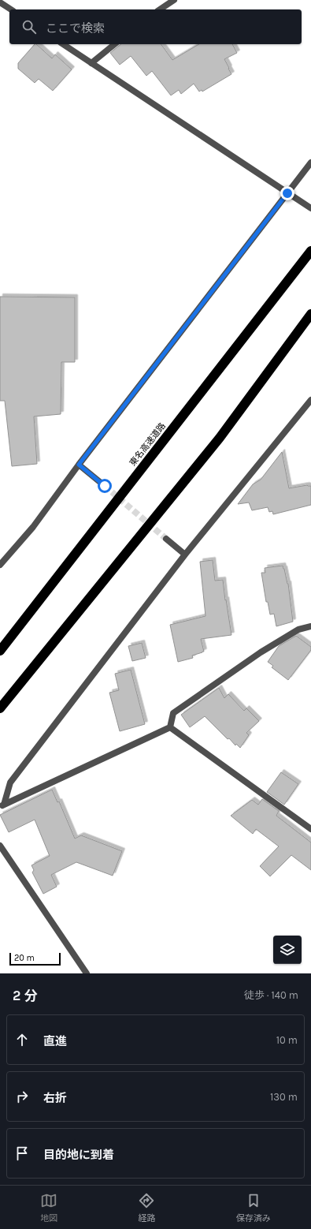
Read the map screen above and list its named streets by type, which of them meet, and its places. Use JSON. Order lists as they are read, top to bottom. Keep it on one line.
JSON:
{"streets":{"highway":["東名高速道路"]},"scale_bar":"20 m","page":{"search":"ここで検索","scale":"20 m","heading":["2 分","徒歩 · 140 m"],"list":[["直進","10 m"],["右折","130 m"],"目的地に到着"],"nav":["地図","経路","保存済み"]}}
